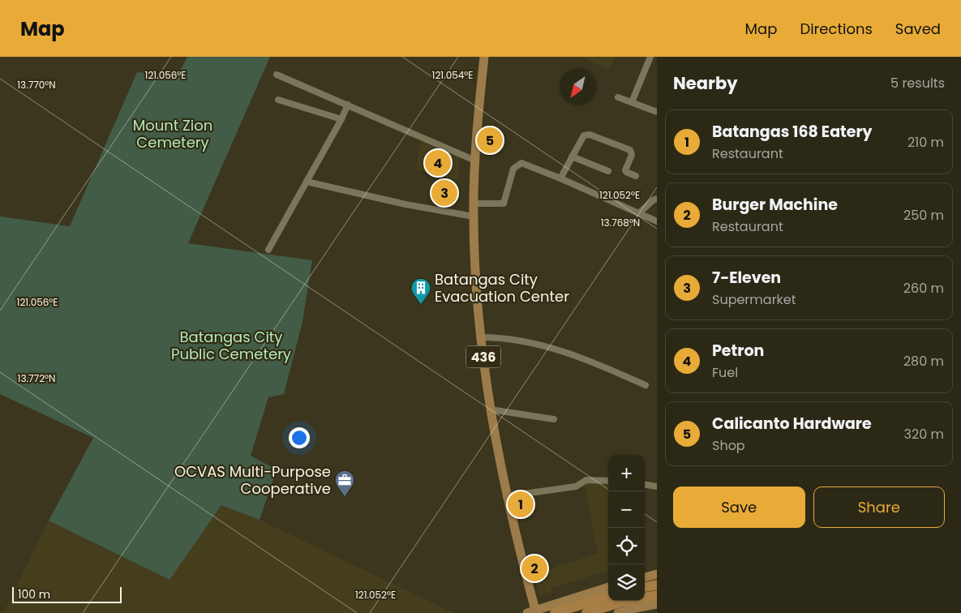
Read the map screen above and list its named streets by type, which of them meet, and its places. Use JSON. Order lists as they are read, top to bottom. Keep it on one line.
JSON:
{"streets":{"main road":["436"]},"parks":["Mount Zion Cemetery","Batangas City Public Cemetery"],"places":{"building":["Batangas City Evacuation Center"],"office":["OCVAS Multi-Purpose Cooperative"]},"scale_bar":"100 m","north":"bottom left","page":{"header":"Map","nav":["Map","Directions","Saved"],"heading":["Nearby","5 results"],"list":[{"mark":"1","name":"Batangas 168 Eatery","note":"Restaurant","value":"210 m"},{"mark":"2","name":"Burger Machine","note":"Restaurant","value":"250 m"},{"mark":"3","name":"7-Eleven","note":"Supermarket","value":"260 m"},{"mark":"4","name":"Petron","note":"Fuel","value":"280 m"},{"mark":"5","name":"Calicanto Hardware","note":"Shop","value":"320 m"}],"pins":["5","4","3","1","2"],"map_buttons":["+","−"],"buttons":["Save","Share"],"scale":"100 m"},"coordinates":["121.056°E","121.054°E","13.770°N","121.052°E","13.768°N","13.772°N"]}
